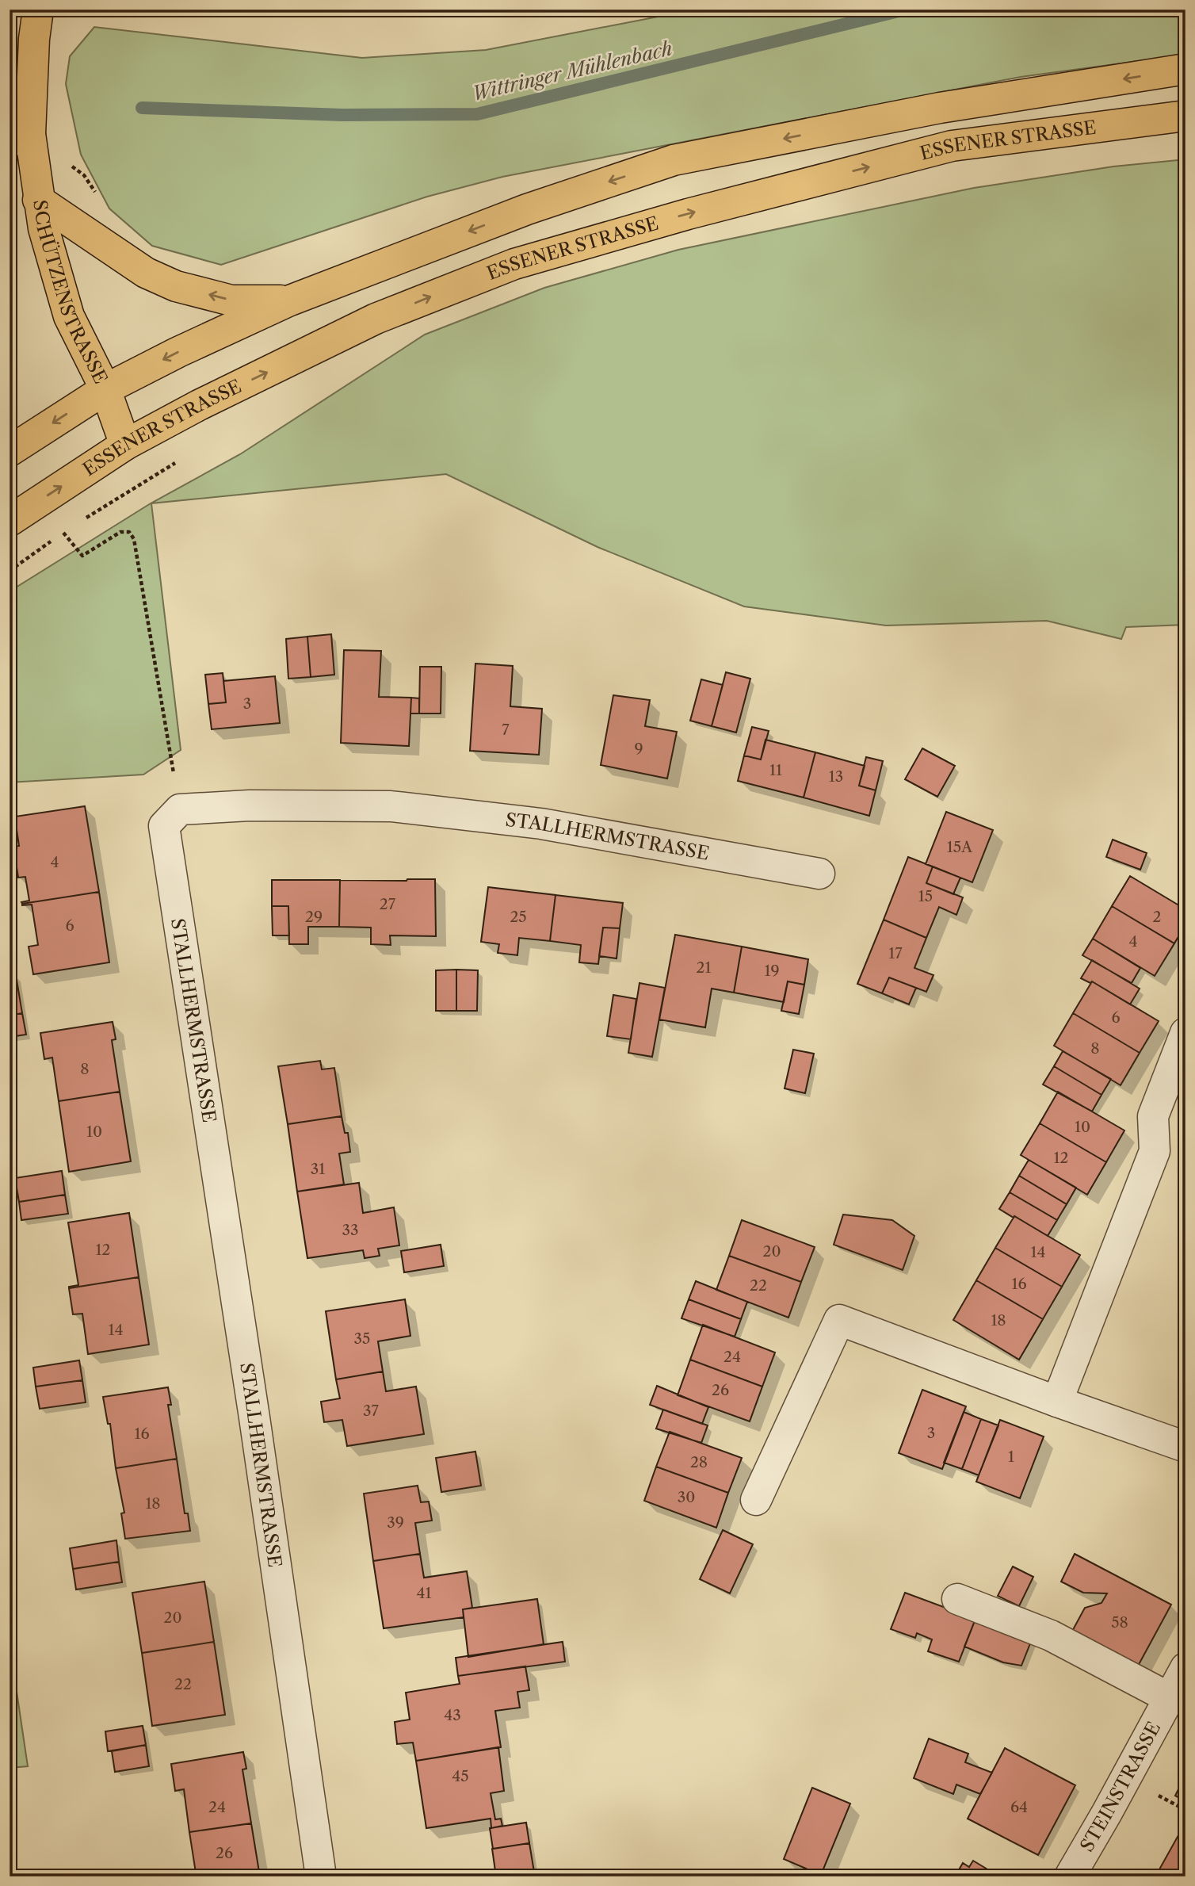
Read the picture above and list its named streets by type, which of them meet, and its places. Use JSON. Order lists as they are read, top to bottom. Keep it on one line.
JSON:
{"streets":{"main road":["ESSENER STRASSE","SCHÜTZENSTRASSE"],"street":["STALLHERMSTRASSE","STEINSTRASSE"]},"crossings":[["ESSENER STRASSE","SCHÜTZENSTRASSE"]],"water":["Wittringer Mühlenbach"],"house_numbers":["3","7","9","11","13","15A","4","15","27","29","25","2","6","4","17","21","19","6","8","8","10","10","12","31","33","12","20","14","16","22","18","14","35","24","26","37","3","16","1","28","30","18","39","41","20","58","22","43","45","24","64","26"]}
